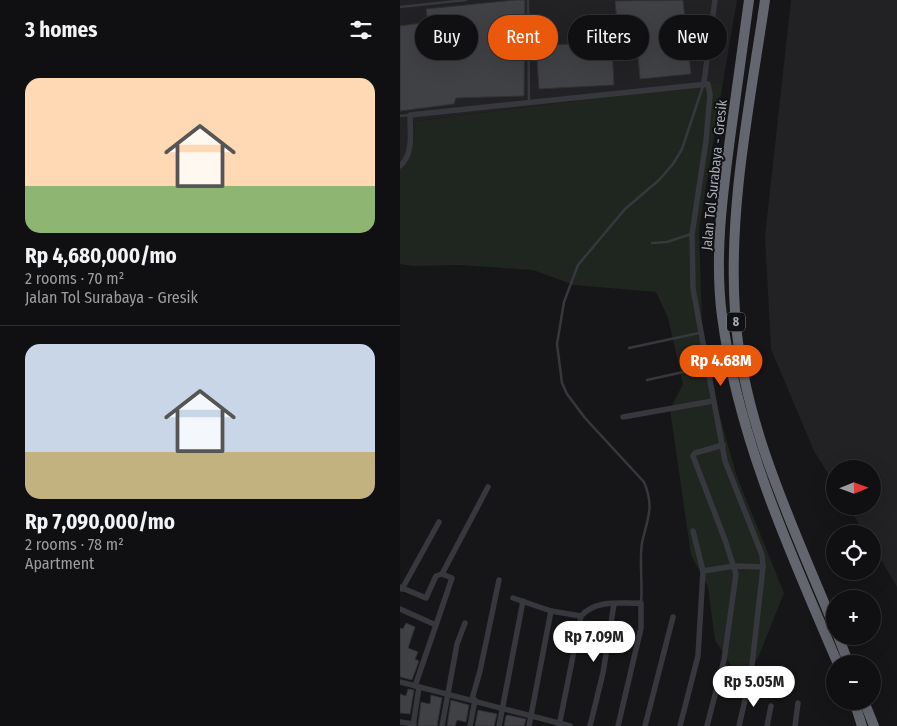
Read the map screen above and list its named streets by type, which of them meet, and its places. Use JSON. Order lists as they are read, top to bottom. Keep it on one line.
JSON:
{"streets":{"highway":["Jalan Tol Surabaya - Gresik","8"]},"north":"right","page":{"heading":"3 homes","chip":["Buy","Rent","Filters","New"],"list":[{"name":"Rp 4,680,000/mo","note":"2 rooms · 70 m² · Jalan Tol Surabaya - Gresik"},{"name":"Rp 7,090,000/mo","note":"2 rooms · 78 m² · Apartment"}],"price":["Rp 4.68M","Rp 7.09M","Rp 5.05M"],"map_buttons":["+","−"]}}
